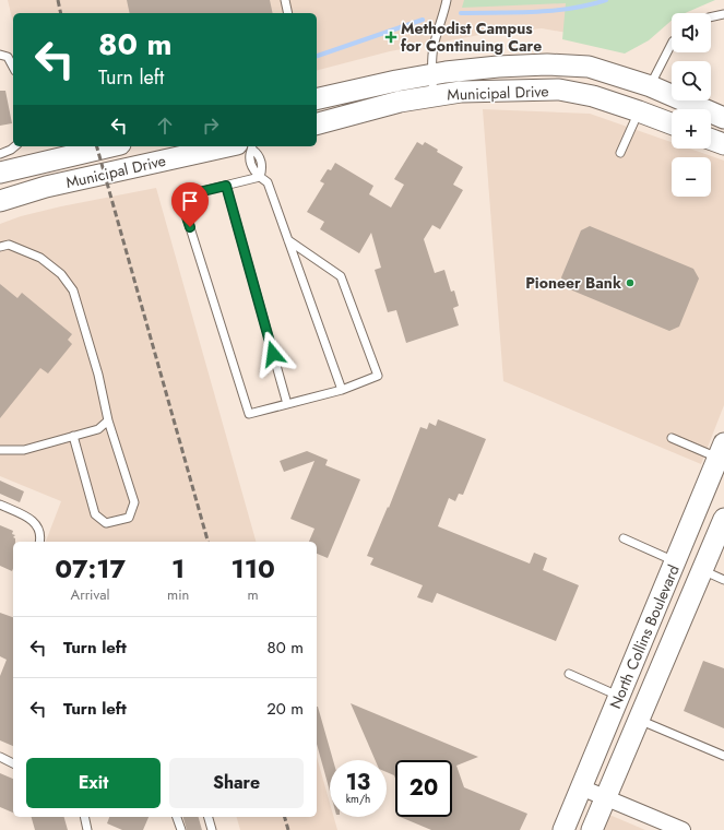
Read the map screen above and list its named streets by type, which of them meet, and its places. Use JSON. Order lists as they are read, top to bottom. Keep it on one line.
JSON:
{"streets":{"street":["Municipal Drive","North Collins Boulevard"]},"places":{"health":["Methodist Campus for Continuing Care"],"other":["Pioneer Bank"]},"page":{"map_buttons":["+","−"],"turn":["80 m","Turn left"],"eta":["07:17","Arrival","1","min","110","m"],"list":[{"name":"Turn left","value":"80 m"},{"name":"Turn left","value":"20 m"}],"buttons":["Exit","Share"],"speed":"13 km/h","limit":"20"}}
